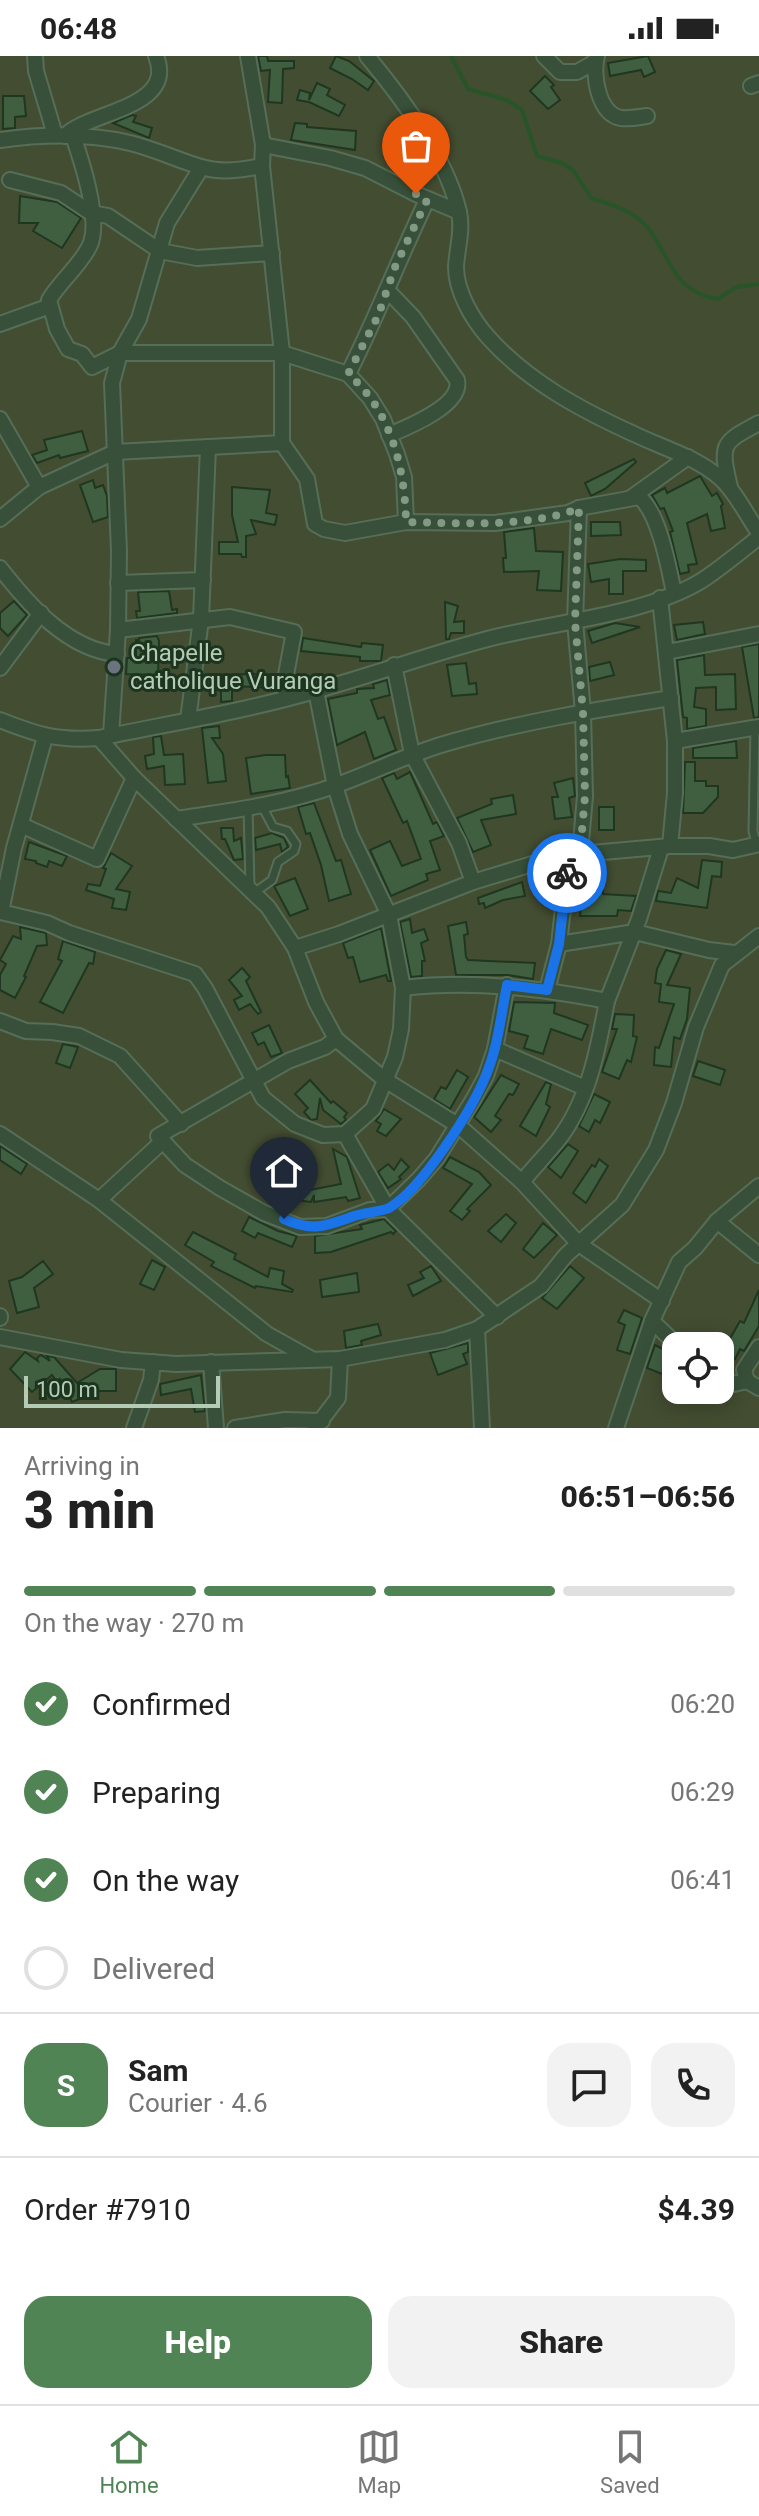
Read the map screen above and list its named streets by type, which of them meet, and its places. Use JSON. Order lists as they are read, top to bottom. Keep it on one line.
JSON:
{"places":["Chapelle catholique Vuranga"],"scale_bar":"100 m","page":{"status":"06:48","scale":"100 m","heading":["3 min","Arriving in","06:51–06:56"],"panel":["Sam","Courier · 4.6","Order #7910","$4.39"],"bar":"On the way · 270 m","list":[["Confirmed","06:20"],["Preparing","06:29"],["On the way","06:41"],"Delivered"],"round":"S","buttons":["Help","Share"],"tabs":["Home","Map","Saved"]}}
